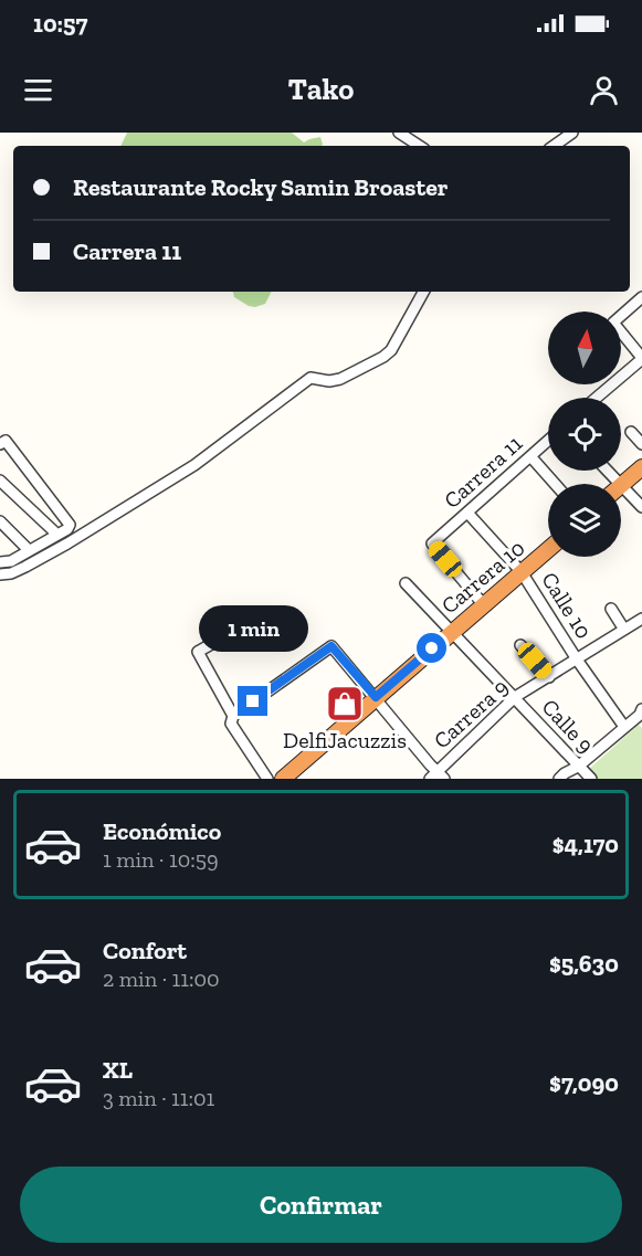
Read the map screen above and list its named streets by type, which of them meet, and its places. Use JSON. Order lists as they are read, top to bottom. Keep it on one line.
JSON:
{"streets":{"highway":["Carrera 10"],"street":["Carrera 11","Calle 10","Carrera 9","Calle 9"]},"crossings":[["Carrera 11","Carrera 10"],["Carrera 11","Calle 10"],["Carrera 10","Calle 10"],["Carrera 10","Calle 9"],["Calle 10","Carrera 9"],["Carrera 9","Calle 9"]],"places":{"shop":["DelfiJacuzzis"]},"north":"top","page":{"status":"10:57","header":"Tako","banner":["Restaurante Rocky Samin Broaster","Carrera 11"],"bubble":"1 min","list":[{"name":"Económico","note":"1 min · 10:59","value":"$4,170"},{"name":"Confort","note":"2 min · 11:00","value":"$5,630"},{"name":"XL","note":"3 min · 11:01","value":"$7,090"}],"buttons":"Confirmar"}}
